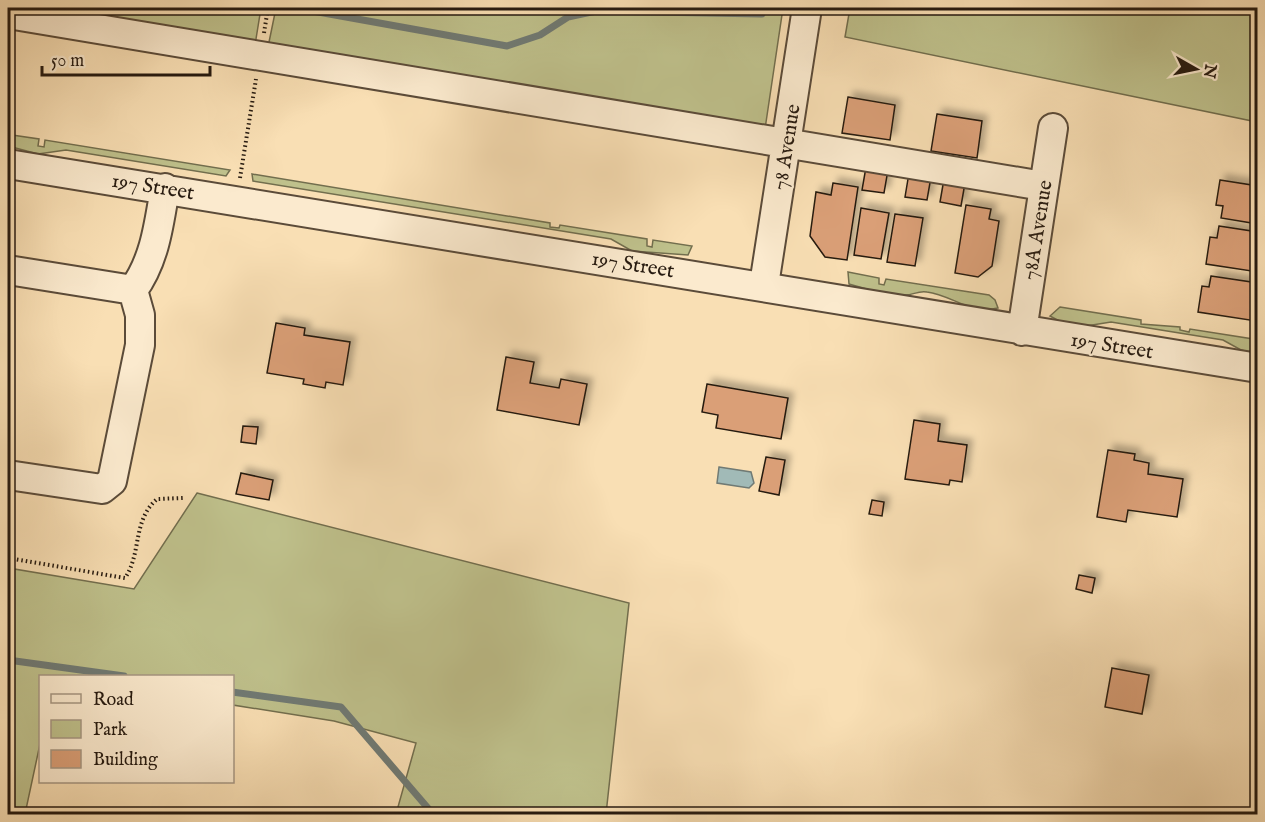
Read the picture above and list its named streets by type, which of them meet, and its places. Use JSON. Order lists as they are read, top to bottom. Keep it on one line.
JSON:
{"streets":{"street":["78 Avenue","197 Street","78A Avenue"]},"crossings":[["78 Avenue","197 Street"],["197 Street","78A Avenue"]],"legend":["Road","Park","Building"],"scale_bar":"50 m","north":"right"}
